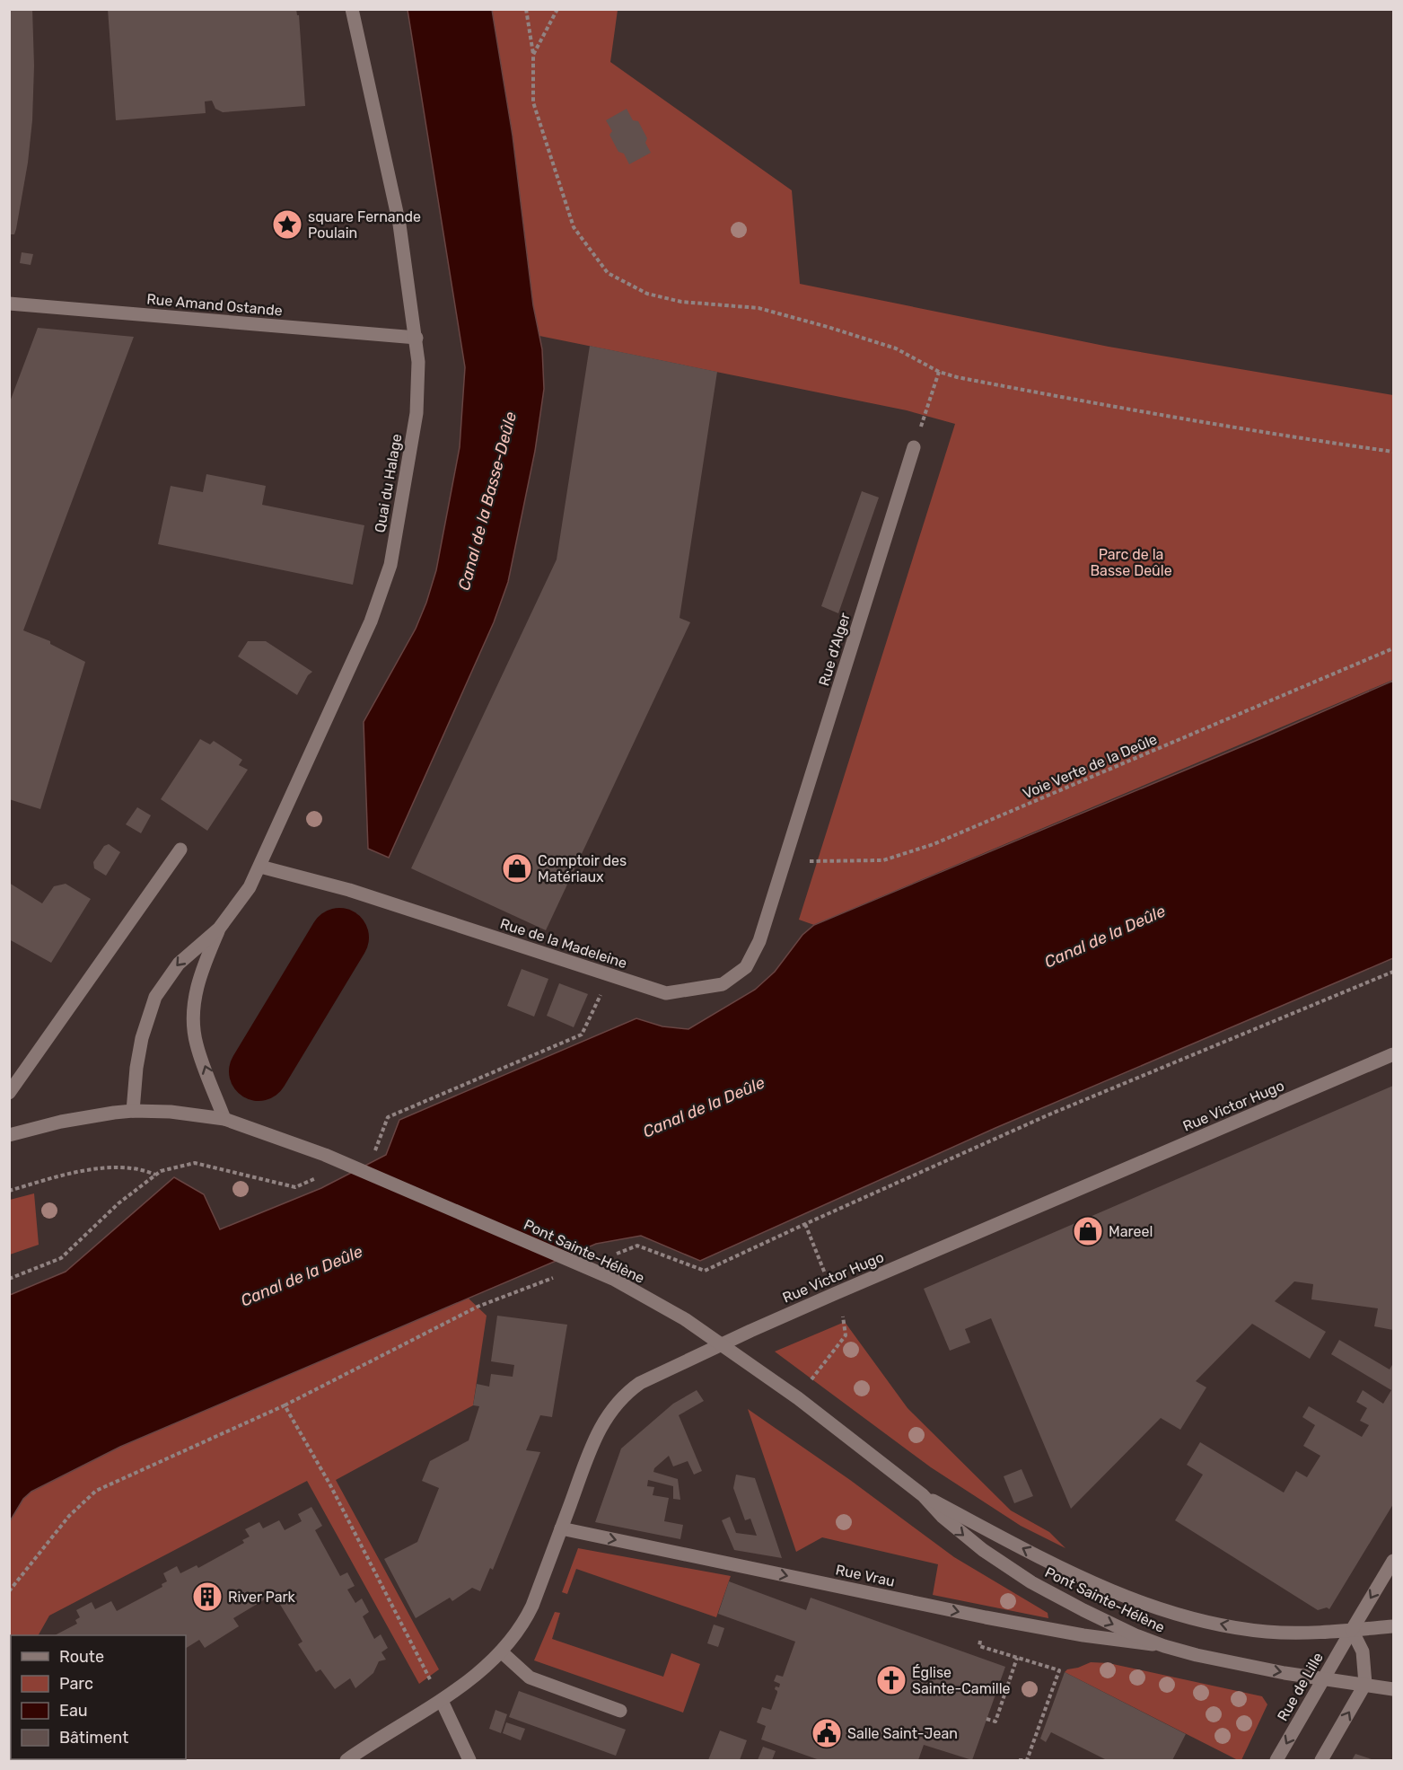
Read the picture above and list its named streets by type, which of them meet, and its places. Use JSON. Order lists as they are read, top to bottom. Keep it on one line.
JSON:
{"streets":{"street":["Rue Amand Ostande","Quai du Halage","Rue d'Alger","Rue de la Madeleine","Rue Victor Hugo","Pont Sainte-Hélène","Rue Vrau","Rue de Lille"],"path":["Voie Verte de la Deûle"]},"crossings":[["Rue Amand Ostande","Quai du Halage"],["Quai du Halage","Rue de la Madeleine"],["Quai du Halage","Pont Sainte-Hélène"],["Rue d'Alger","Voie Verte de la Deûle"],["Rue d'Alger","Rue de la Madeleine"],["Voie Verte de la Deûle","Rue de la Madeleine"],["Rue Victor Hugo","Rue Vrau"],["Pont Sainte-Hélène","Rue Vrau"],["Pont Sainte-Hélène","Rue de Lille"]],"one_way":["Rue Vrau"],"water":["Canal de la Basse-Deûle","Canal de la Deûle"],"parks":["Parc de la Basse Deûle"],"places":{"place":["square Fernande Poulain"],"shop":["Comptoir des Matériaux","Mareel"],"building":["River Park"],"church":["Église Sainte-Camille"],"public building":["Salle Saint-Jean"]},"legend":["Route","Parc","Eau","Bâtiment"]}
